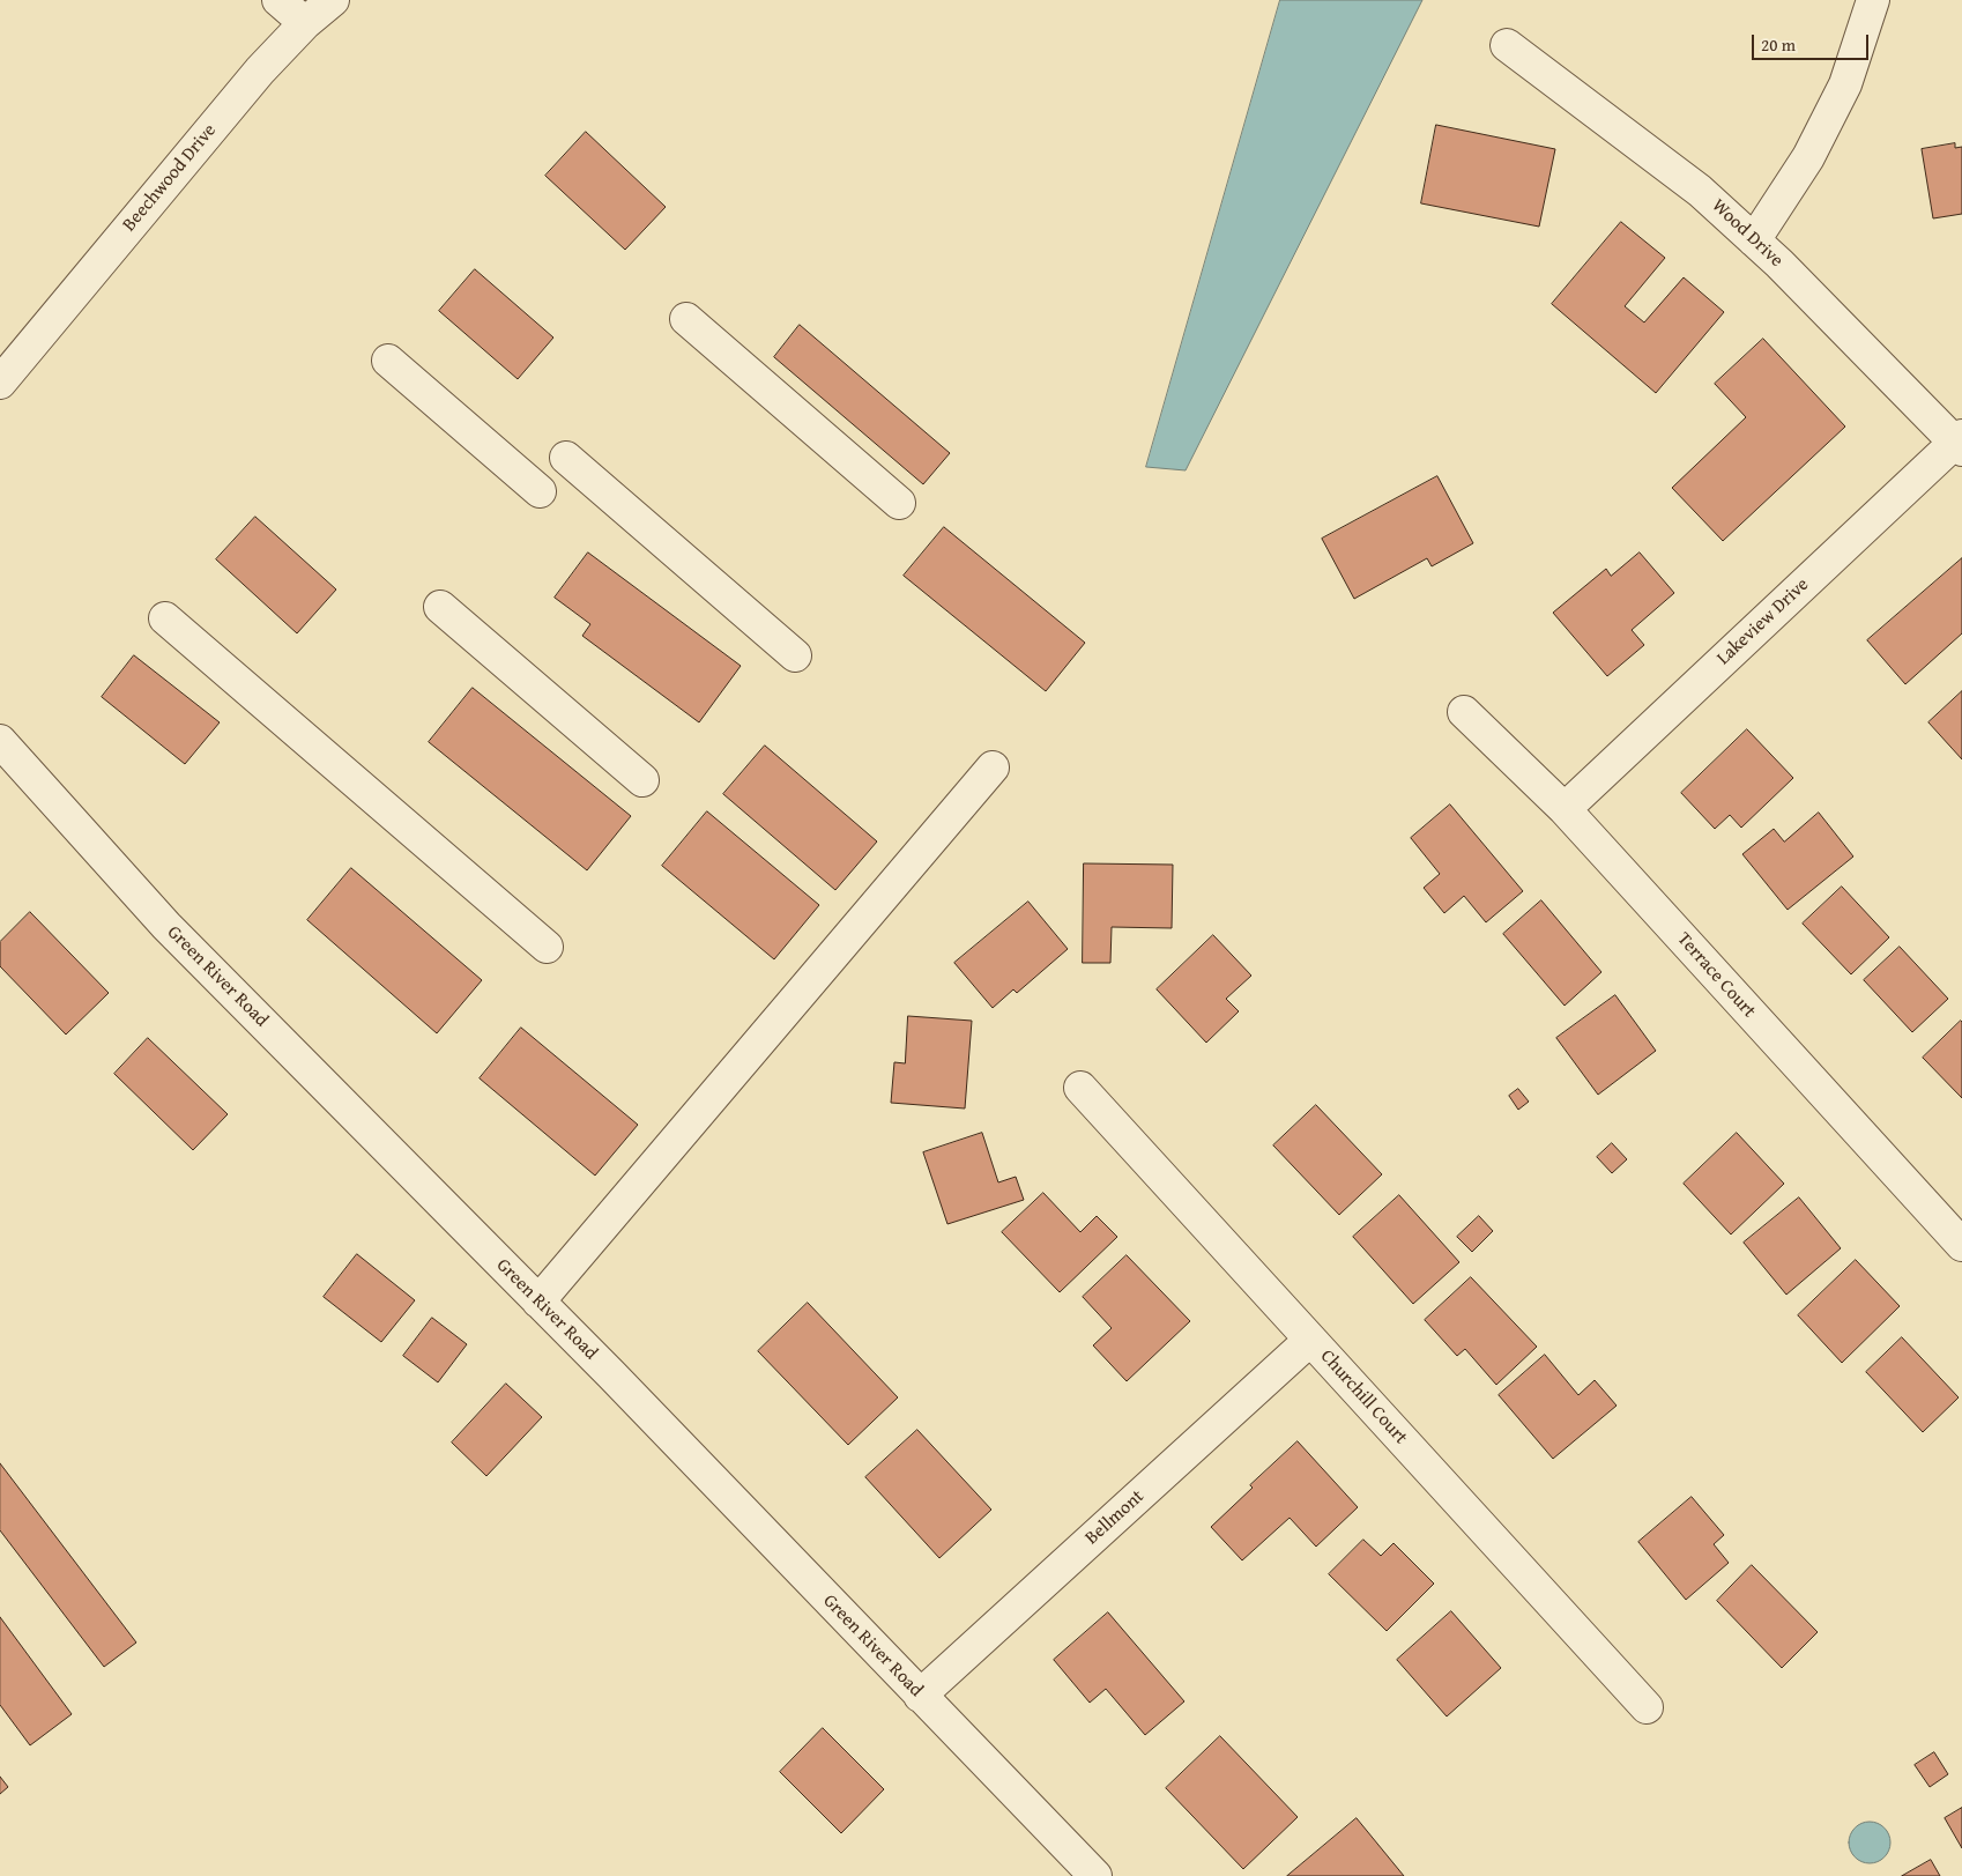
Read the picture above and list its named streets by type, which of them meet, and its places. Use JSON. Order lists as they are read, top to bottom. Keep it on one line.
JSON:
{"streets":{"street":["Beechwood Drive","Wood Drive","Lakeview Drive","Terrace Court","Green River Road","Churchill Court","Bellmont"]},"crossings":[["Wood Drive","Lakeview Drive"],["Lakeview Drive","Terrace Court"],["Green River Road","Bellmont"],["Churchill Court","Bellmont"]],"scale_bar":"20 m"}
